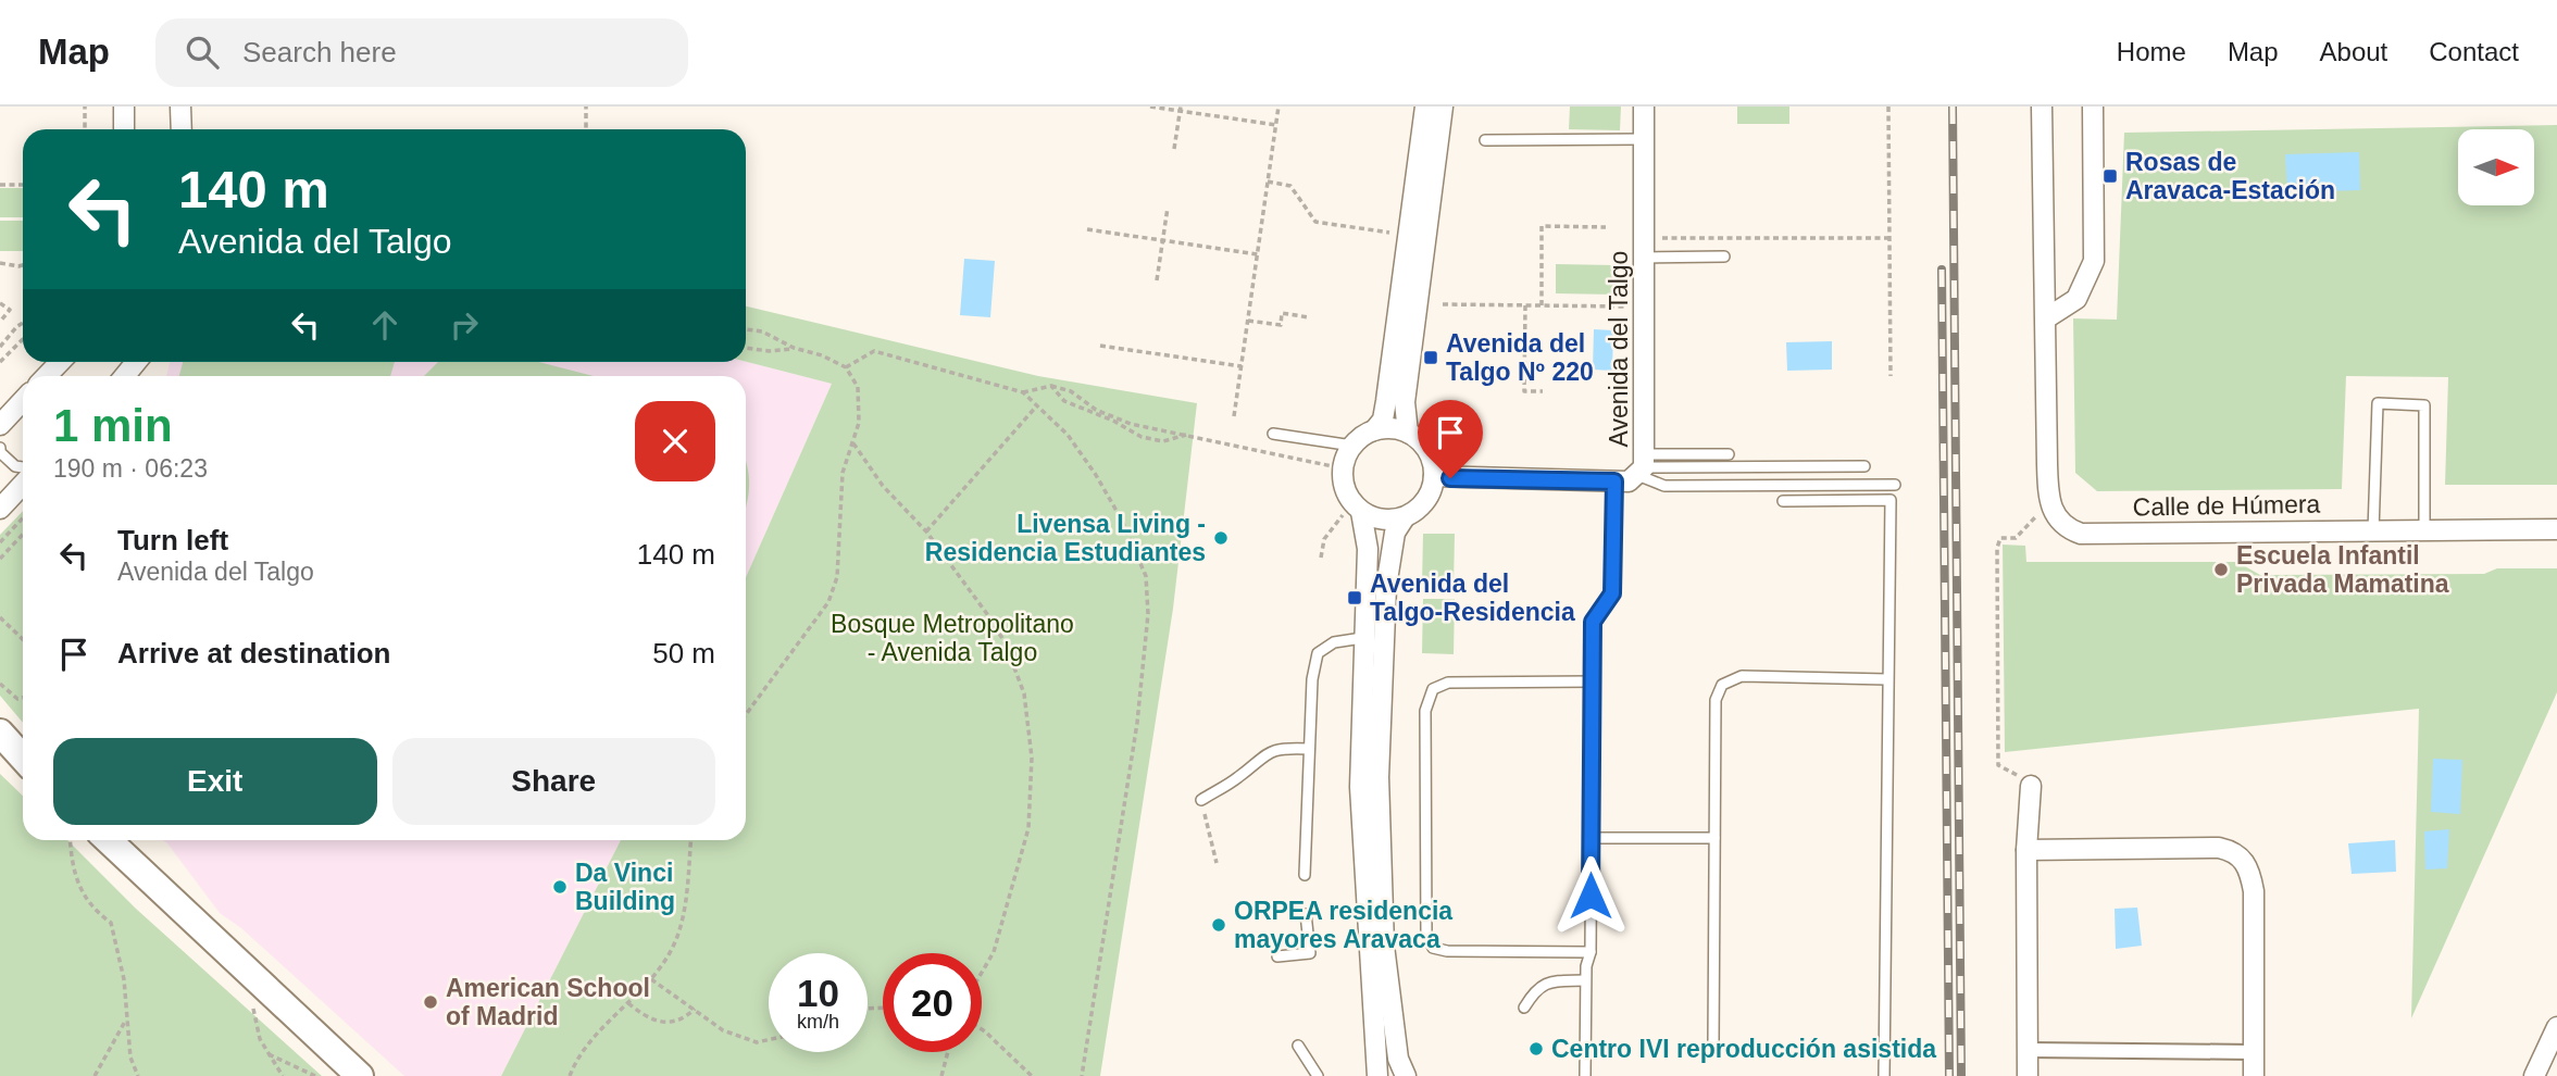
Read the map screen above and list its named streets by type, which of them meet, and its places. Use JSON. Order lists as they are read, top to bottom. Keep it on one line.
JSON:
{"streets":{"street":["Avenida del Talgo","Calle de Húmera"]},"parks":["Bosque Metropolitano - Avenida Talgo"],"places":{"transit":["Rosas de Aravaca-Estación","Avenida del Talgo Nº 220","Avenida del Talgo-Residencia"],"other":["Livensa Living - Residencia Estudiantes","Escuela Infantil Privada Mamatina","Da Vinci Building","ORPEA residencia mayores Aravaca","American School of Madrid","Centro IVI reproducción asistida"]},"north":"right","page":{"header":"Map","search":"Search here","nav":["Home","Map","About","Contact"],"turn":["140 m","Avenida del Talgo"],"heading":["1 min","190 m · 06:23"],"list":[{"name":"Turn left","note":"Avenida del Talgo","value":"140 m"},{"name":"Arrive at destination","value":"50 m"}],"buttons":["Exit","Share"],"speed":"10 km/h","limit":"20"}}
